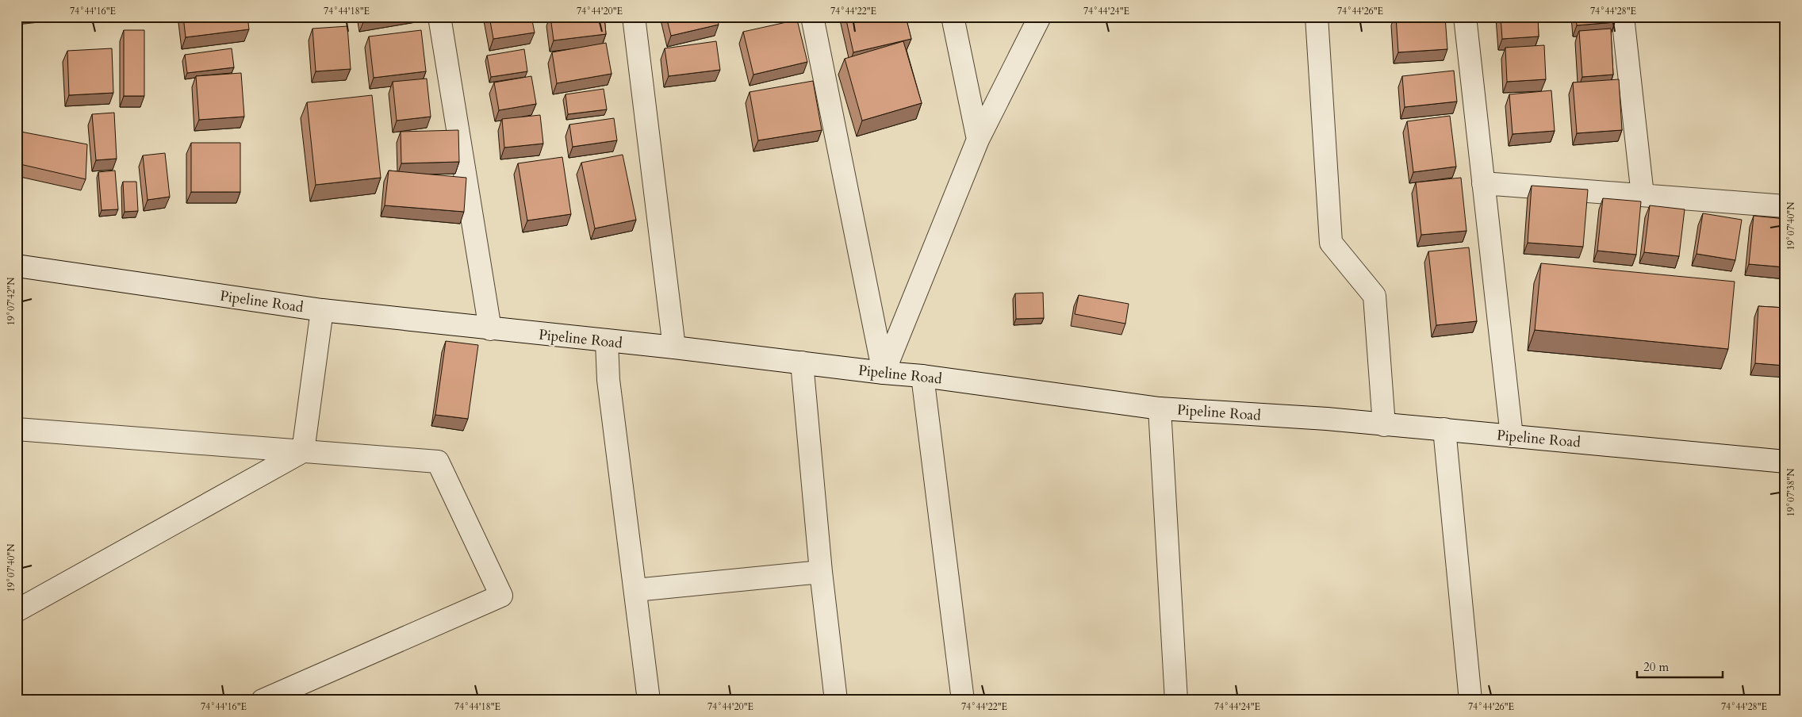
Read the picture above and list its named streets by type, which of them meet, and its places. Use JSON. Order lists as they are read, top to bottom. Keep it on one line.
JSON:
{"streets":{"street":["Pipeline Road"]},"scale_bar":"20 m","coordinates":["74°44'16\"E","74°44'18\"E","74°44'20\"E","74°44'22\"E","74°44'24\"E","74°44'26\"E","74°44'28\"E","19°07'40\"N","19°07'42\"N","19°07'38\"N"]}
